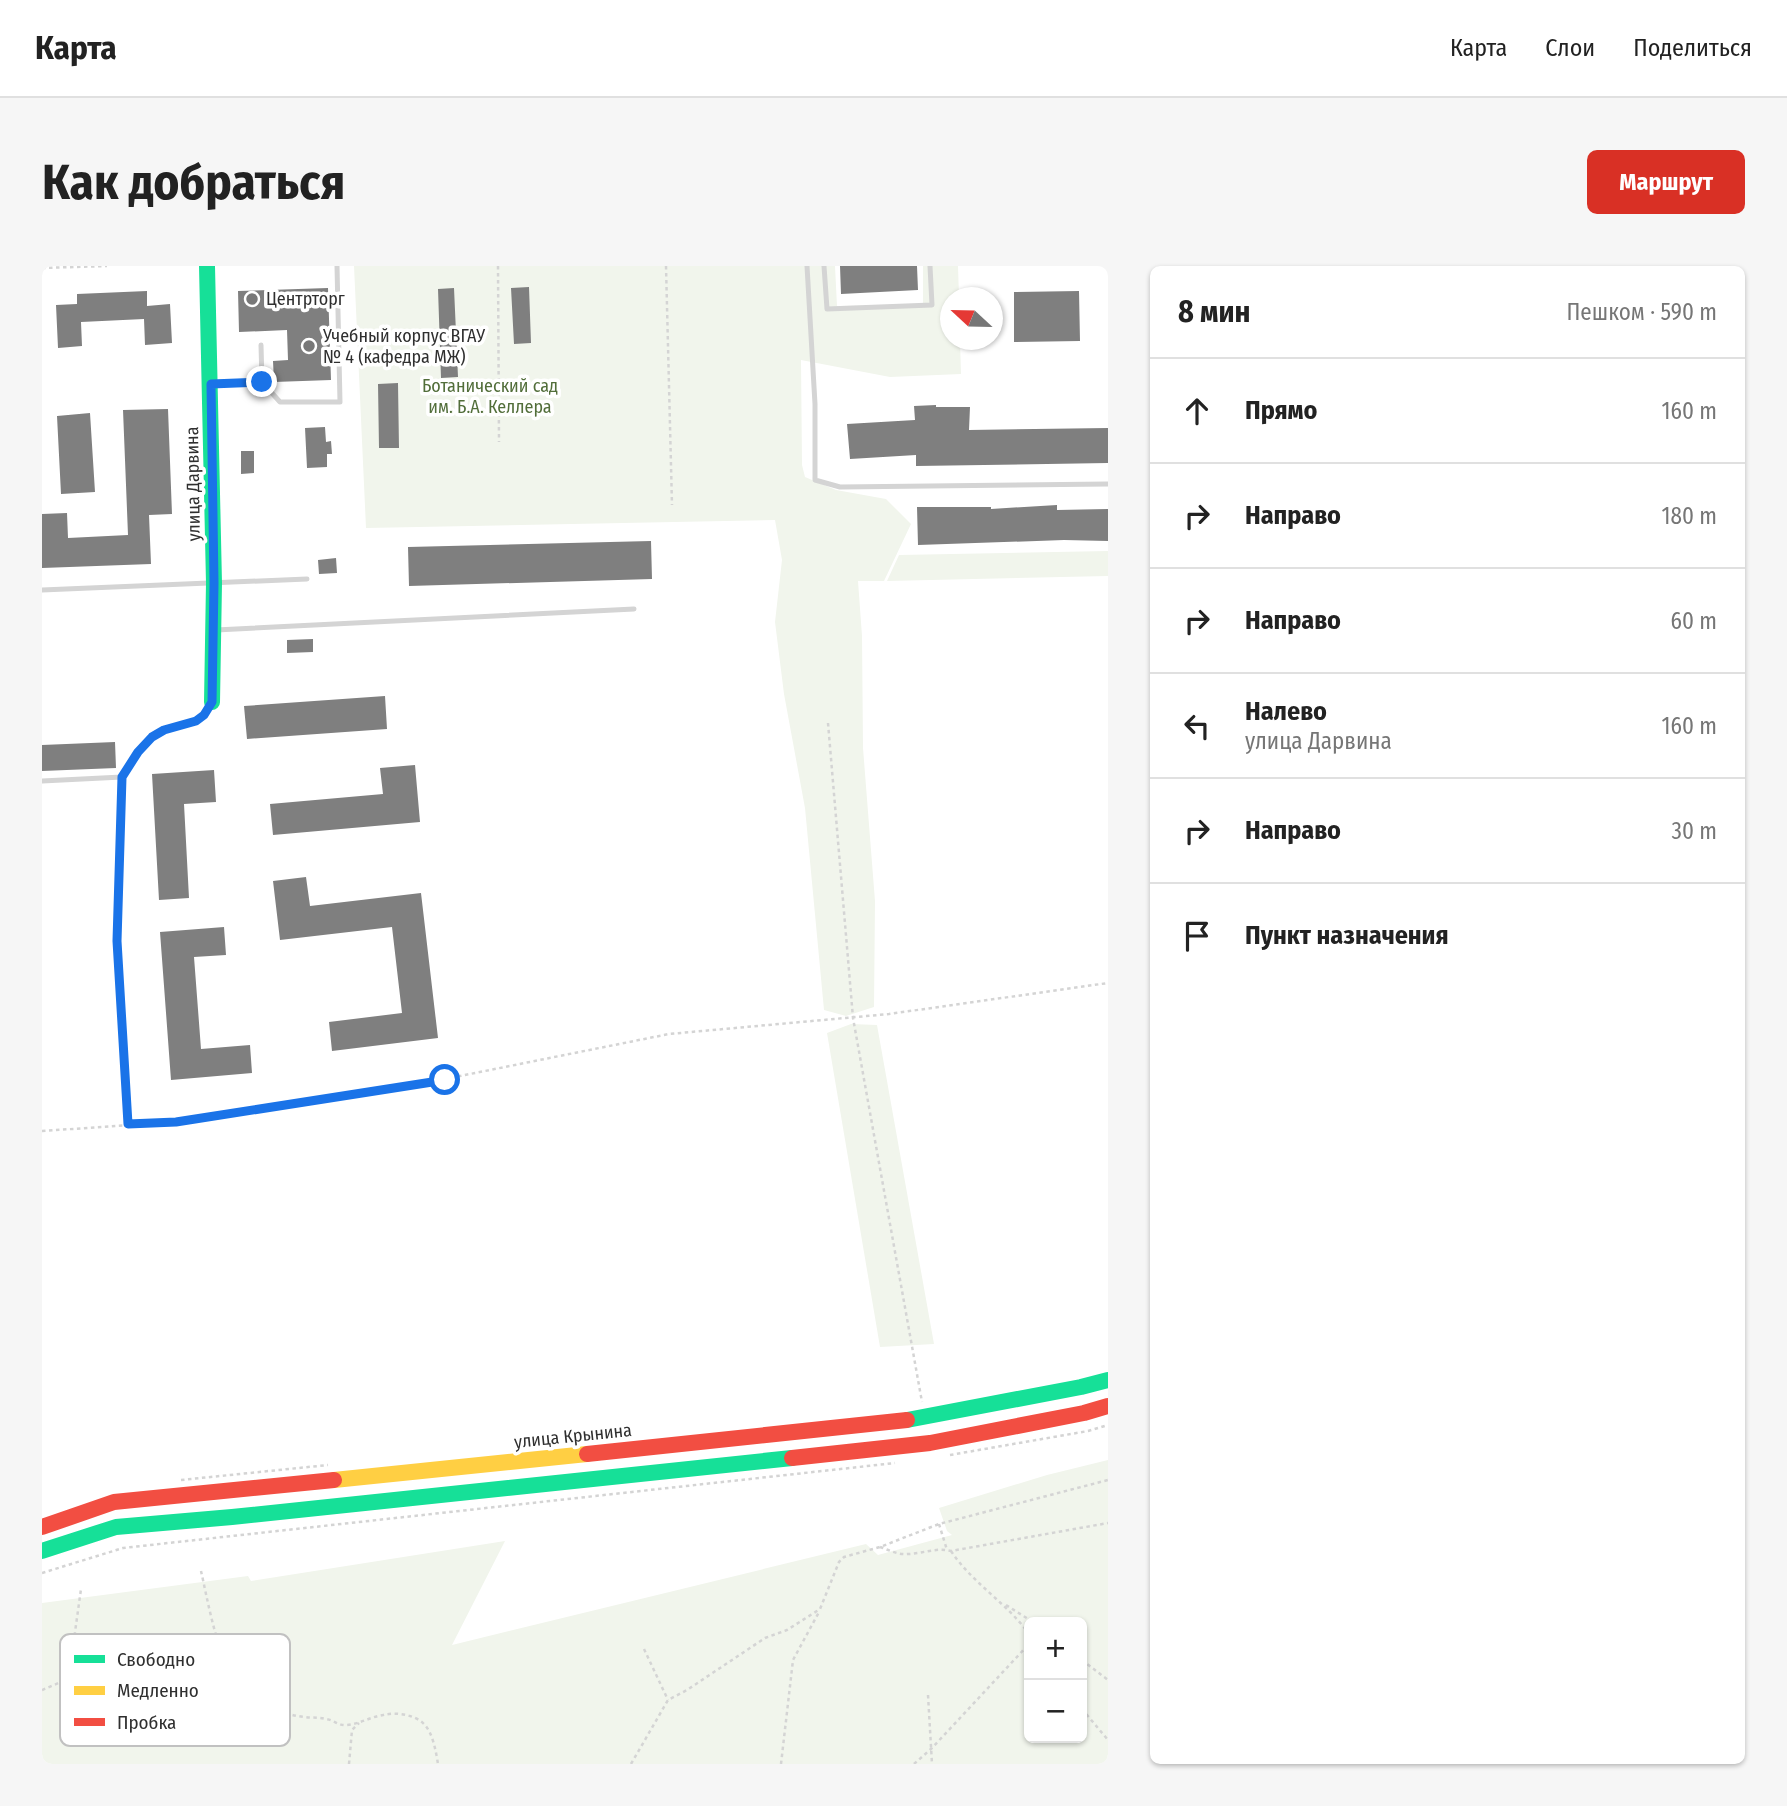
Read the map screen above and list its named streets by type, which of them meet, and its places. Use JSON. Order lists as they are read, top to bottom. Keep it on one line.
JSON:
{"streets":{"main road":["улица Дарвина","улица Крынина"]},"parks":["Ботанический сад им. Б.А. Келлера"],"places":["Центрторг","Учебный корпус ВГАУ № 4 (кафедра МЖ)"],"legend":["Свободно","Медленно","Пробка"],"north":"left","page":{"header":"Карта","nav":["Карта","Слои","Поделиться"],"buttons":"Маршрут","title":"Как добраться","heading":["8 мин","Пешком · 590 m"],"list":[["Прямо","160 m"],["Направо","180 m"],["Направо","60 m"],["Налево","улица Дарвина","160 m"],["Направо","30 m"],"Пункт назначения"],"map_buttons":["+","−"]}}
